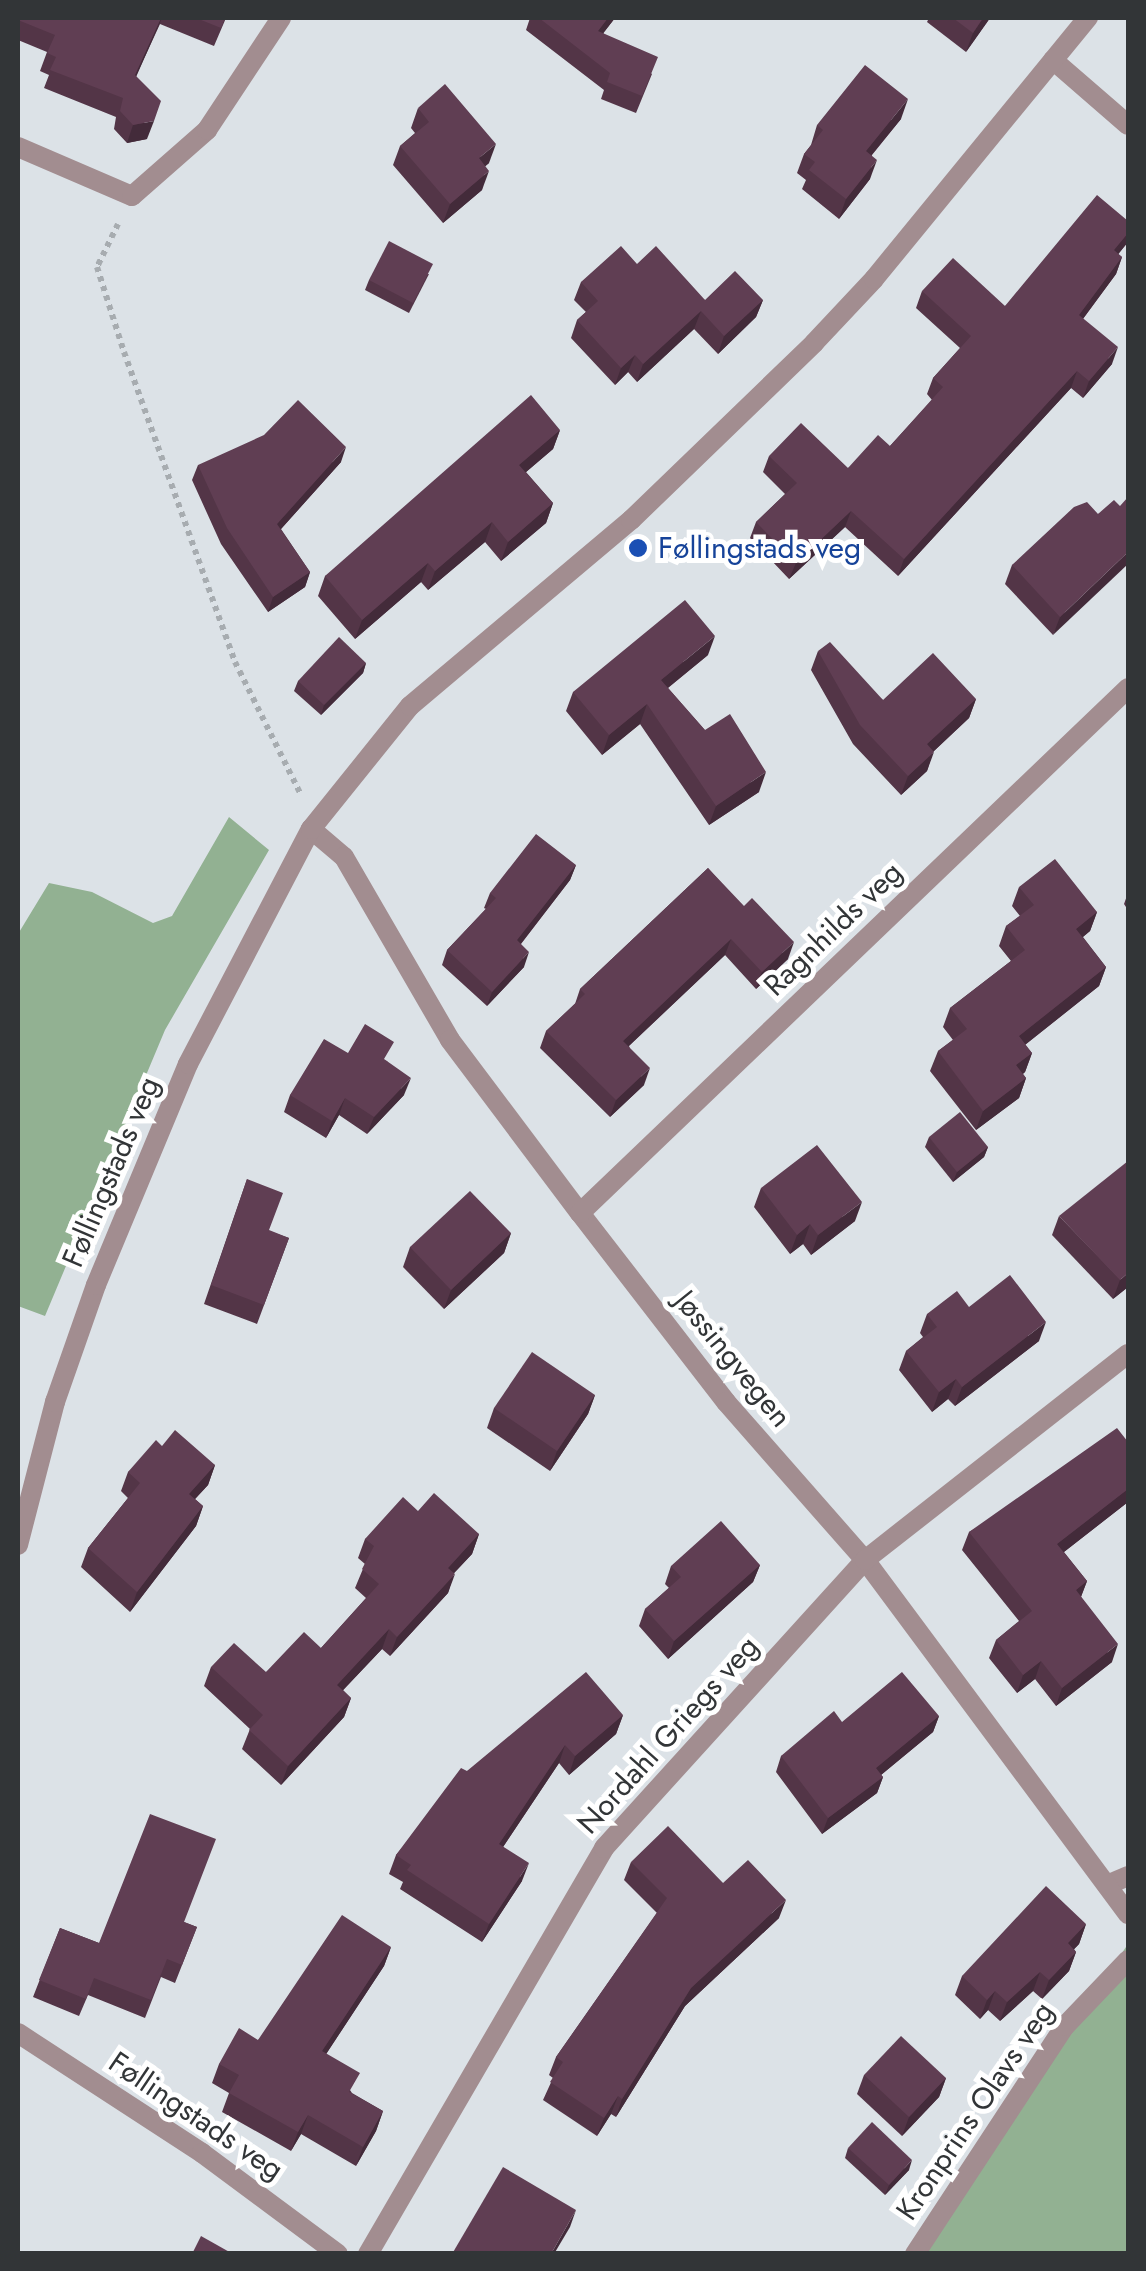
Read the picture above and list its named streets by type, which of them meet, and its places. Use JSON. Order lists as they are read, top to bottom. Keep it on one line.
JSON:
{"streets":{"street":["Ragnhilds veg","Føllingstads veg","Jøssingvegen","Nordahl Griegs veg","Kronprins Olavs veg"]},"crossings":[["Ragnhilds veg","Jøssingvegen"],["Føllingstads veg","Jøssingvegen"],["Jøssingvegen","Nordahl Griegs veg"]],"places":["Føllingstads veg"]}
